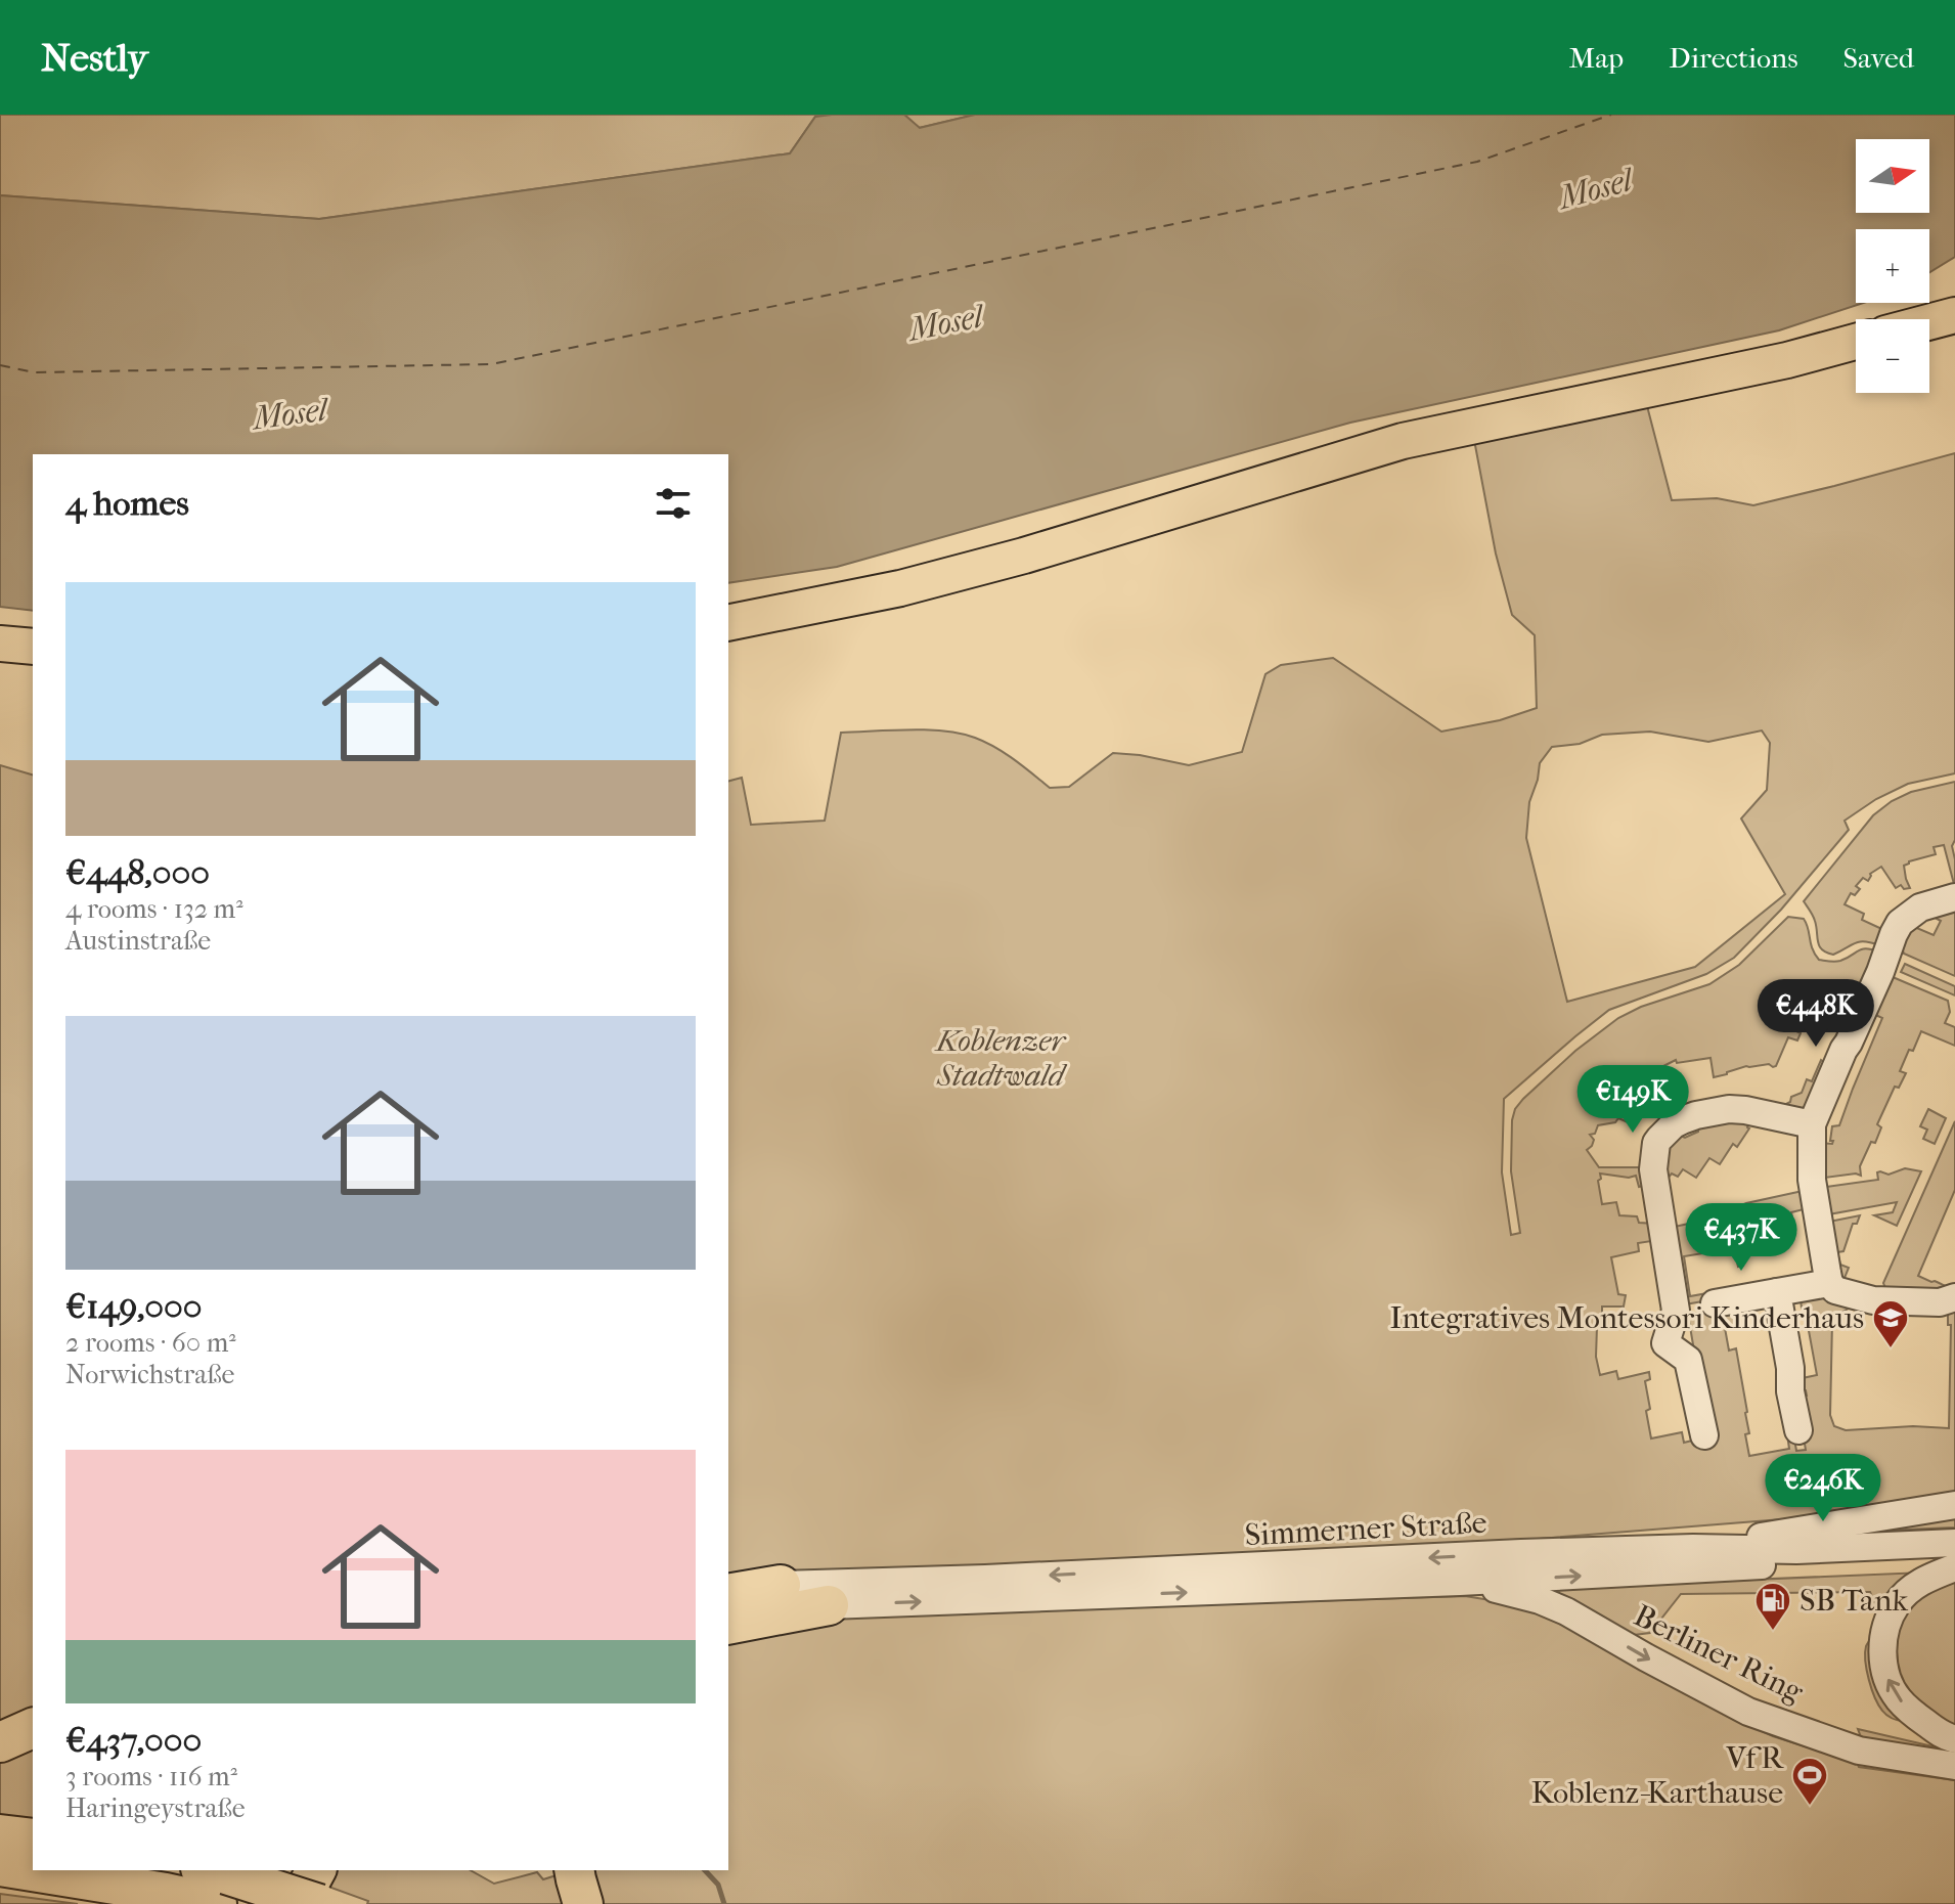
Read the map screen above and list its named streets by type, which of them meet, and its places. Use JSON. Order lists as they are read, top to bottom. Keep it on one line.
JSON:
{"streets":{"street":["Simmerner Straße","Berliner Ring"]},"crossings":[["Simmerner Straße","Berliner Ring"]],"one_way":["Berliner Ring"],"water":["Mosel"],"parks":["Koblenzer Stadtwald"],"places":{"school or university":["Integratives Montessori Kinderhaus"],"fuel station":["SB Tank"],"sports":["VfR Koblenz-Karthause"]},"north":"right","page":{"header":"Nestly","nav":["Map","Directions","Saved"],"map_buttons":["+","−"],"heading":"4 homes","list":[{"name":"€448,000","note":"4 rooms · 132 m² · Austinstraße"},{"name":"€149,000","note":"2 rooms · 60 m² · Norwichstraße"},{"name":"€437,000","note":"3 rooms · 116 m² · Haringeystraße"}],"price":["€448K","€149K","€437K","€246K"]}}
